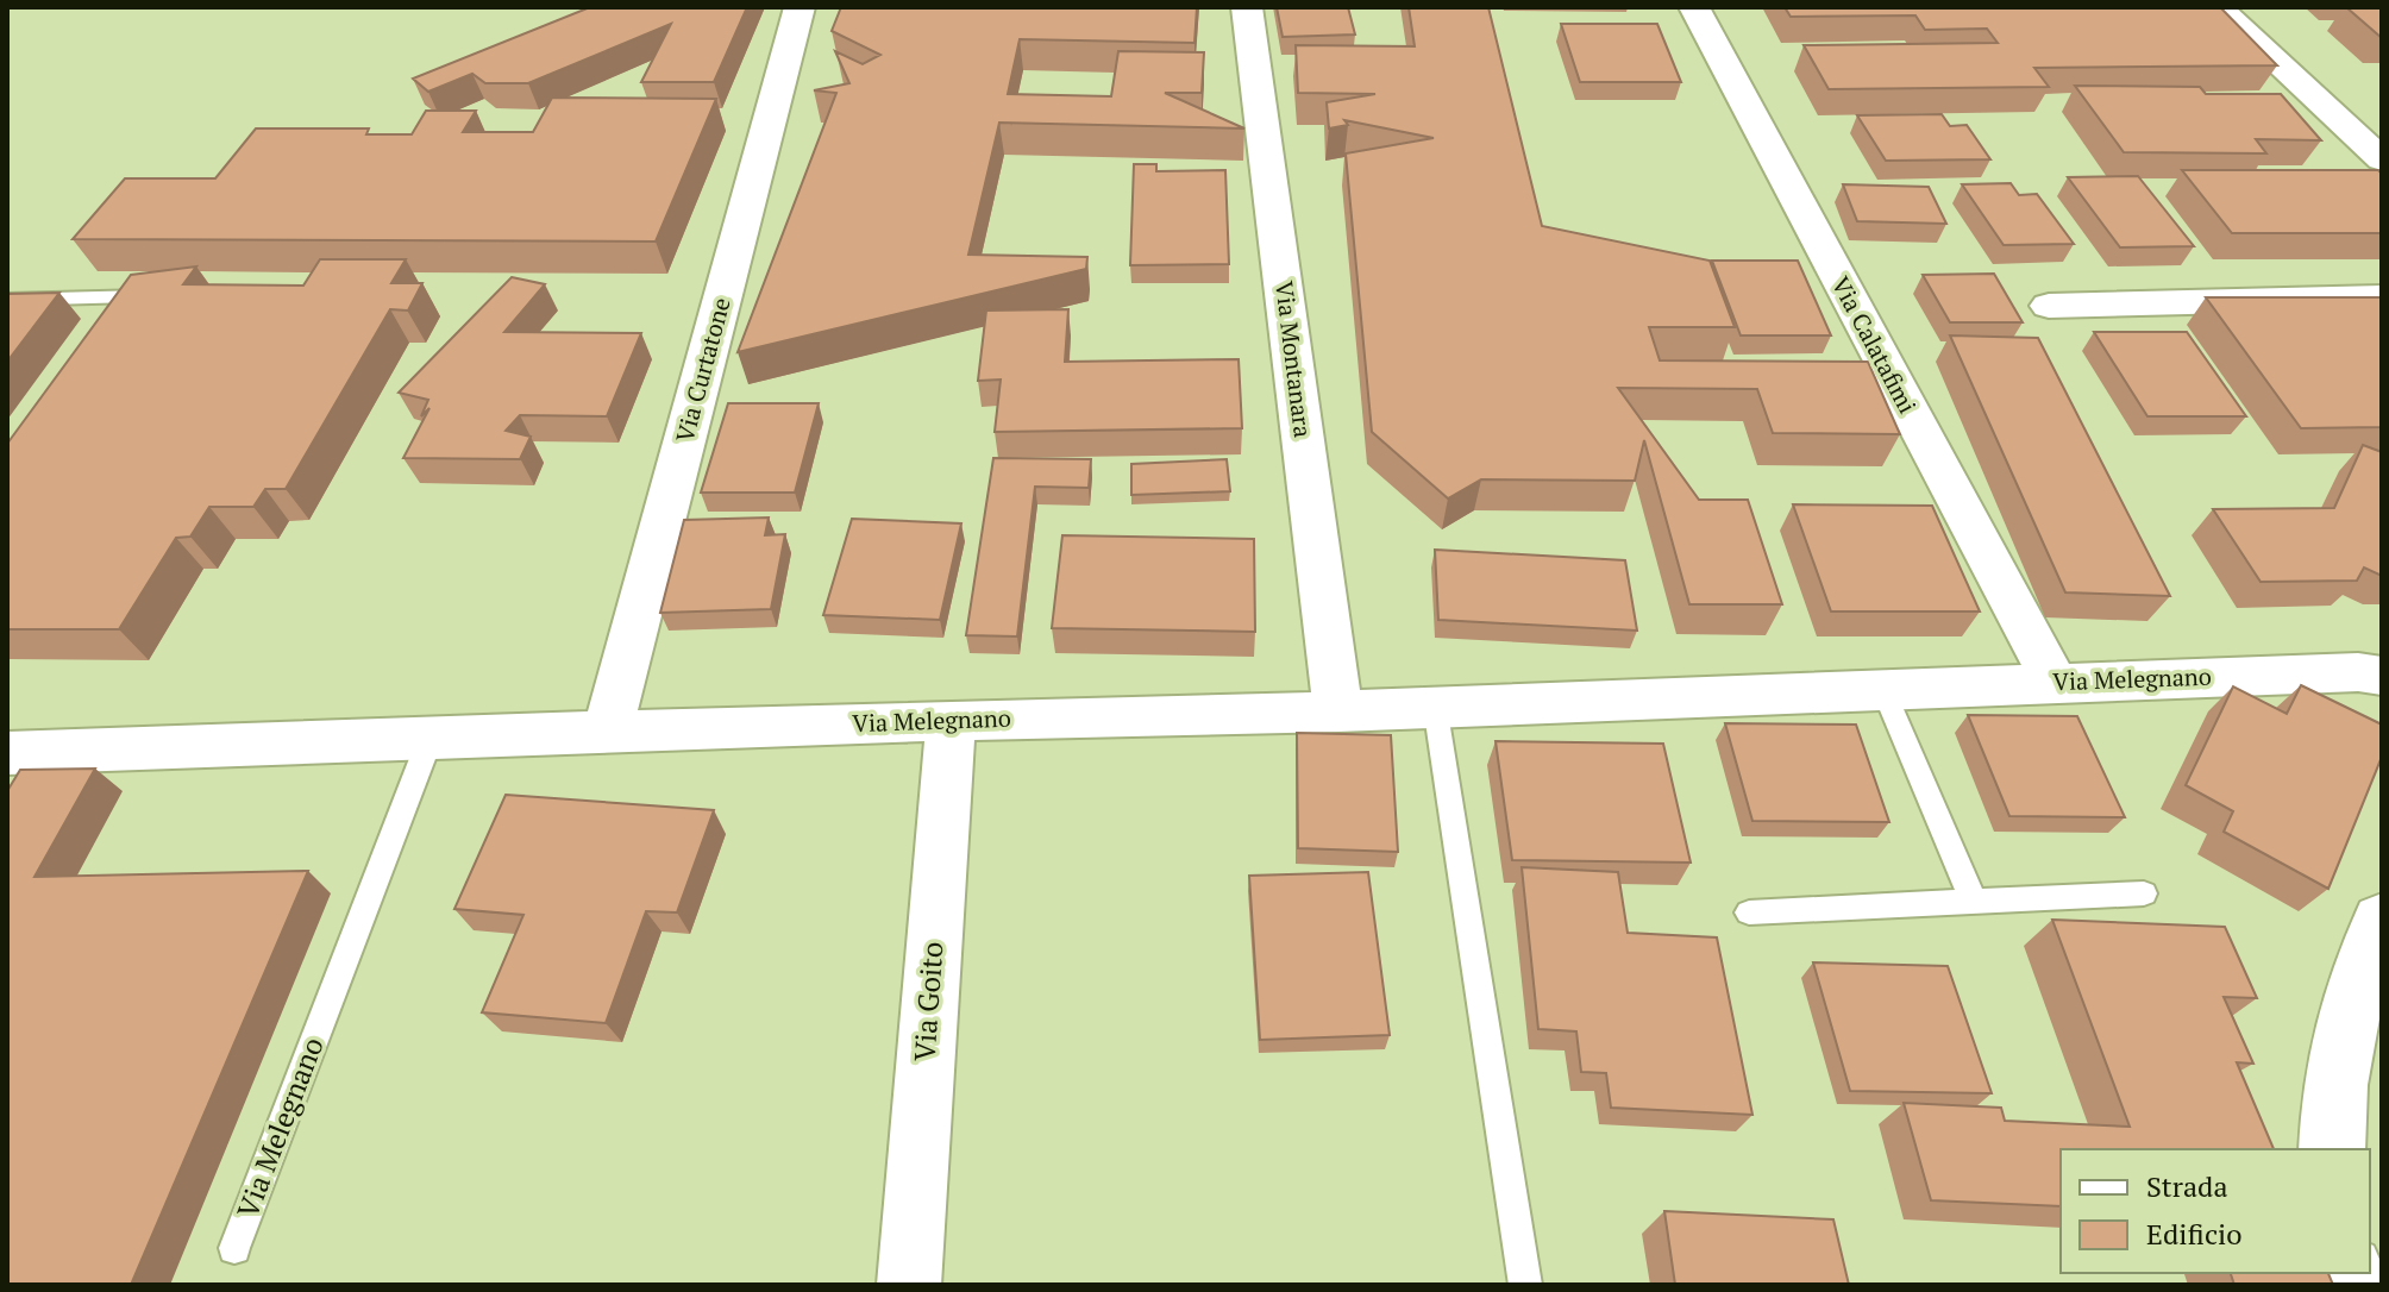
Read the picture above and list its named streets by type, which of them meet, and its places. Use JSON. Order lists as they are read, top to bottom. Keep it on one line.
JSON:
{"streets":{"street":["Via Calatafimi","Via Montanara","Via Curtatone","Via Melegnano","Via Goito"]},"crossings":[["Via Calatafimi","Via Melegnano"],["Via Montanara","Via Melegnano"],["Via Curtatone","Via Melegnano"],["Via Melegnano","Via Goito"]],"legend":["Strada","Edificio"]}
